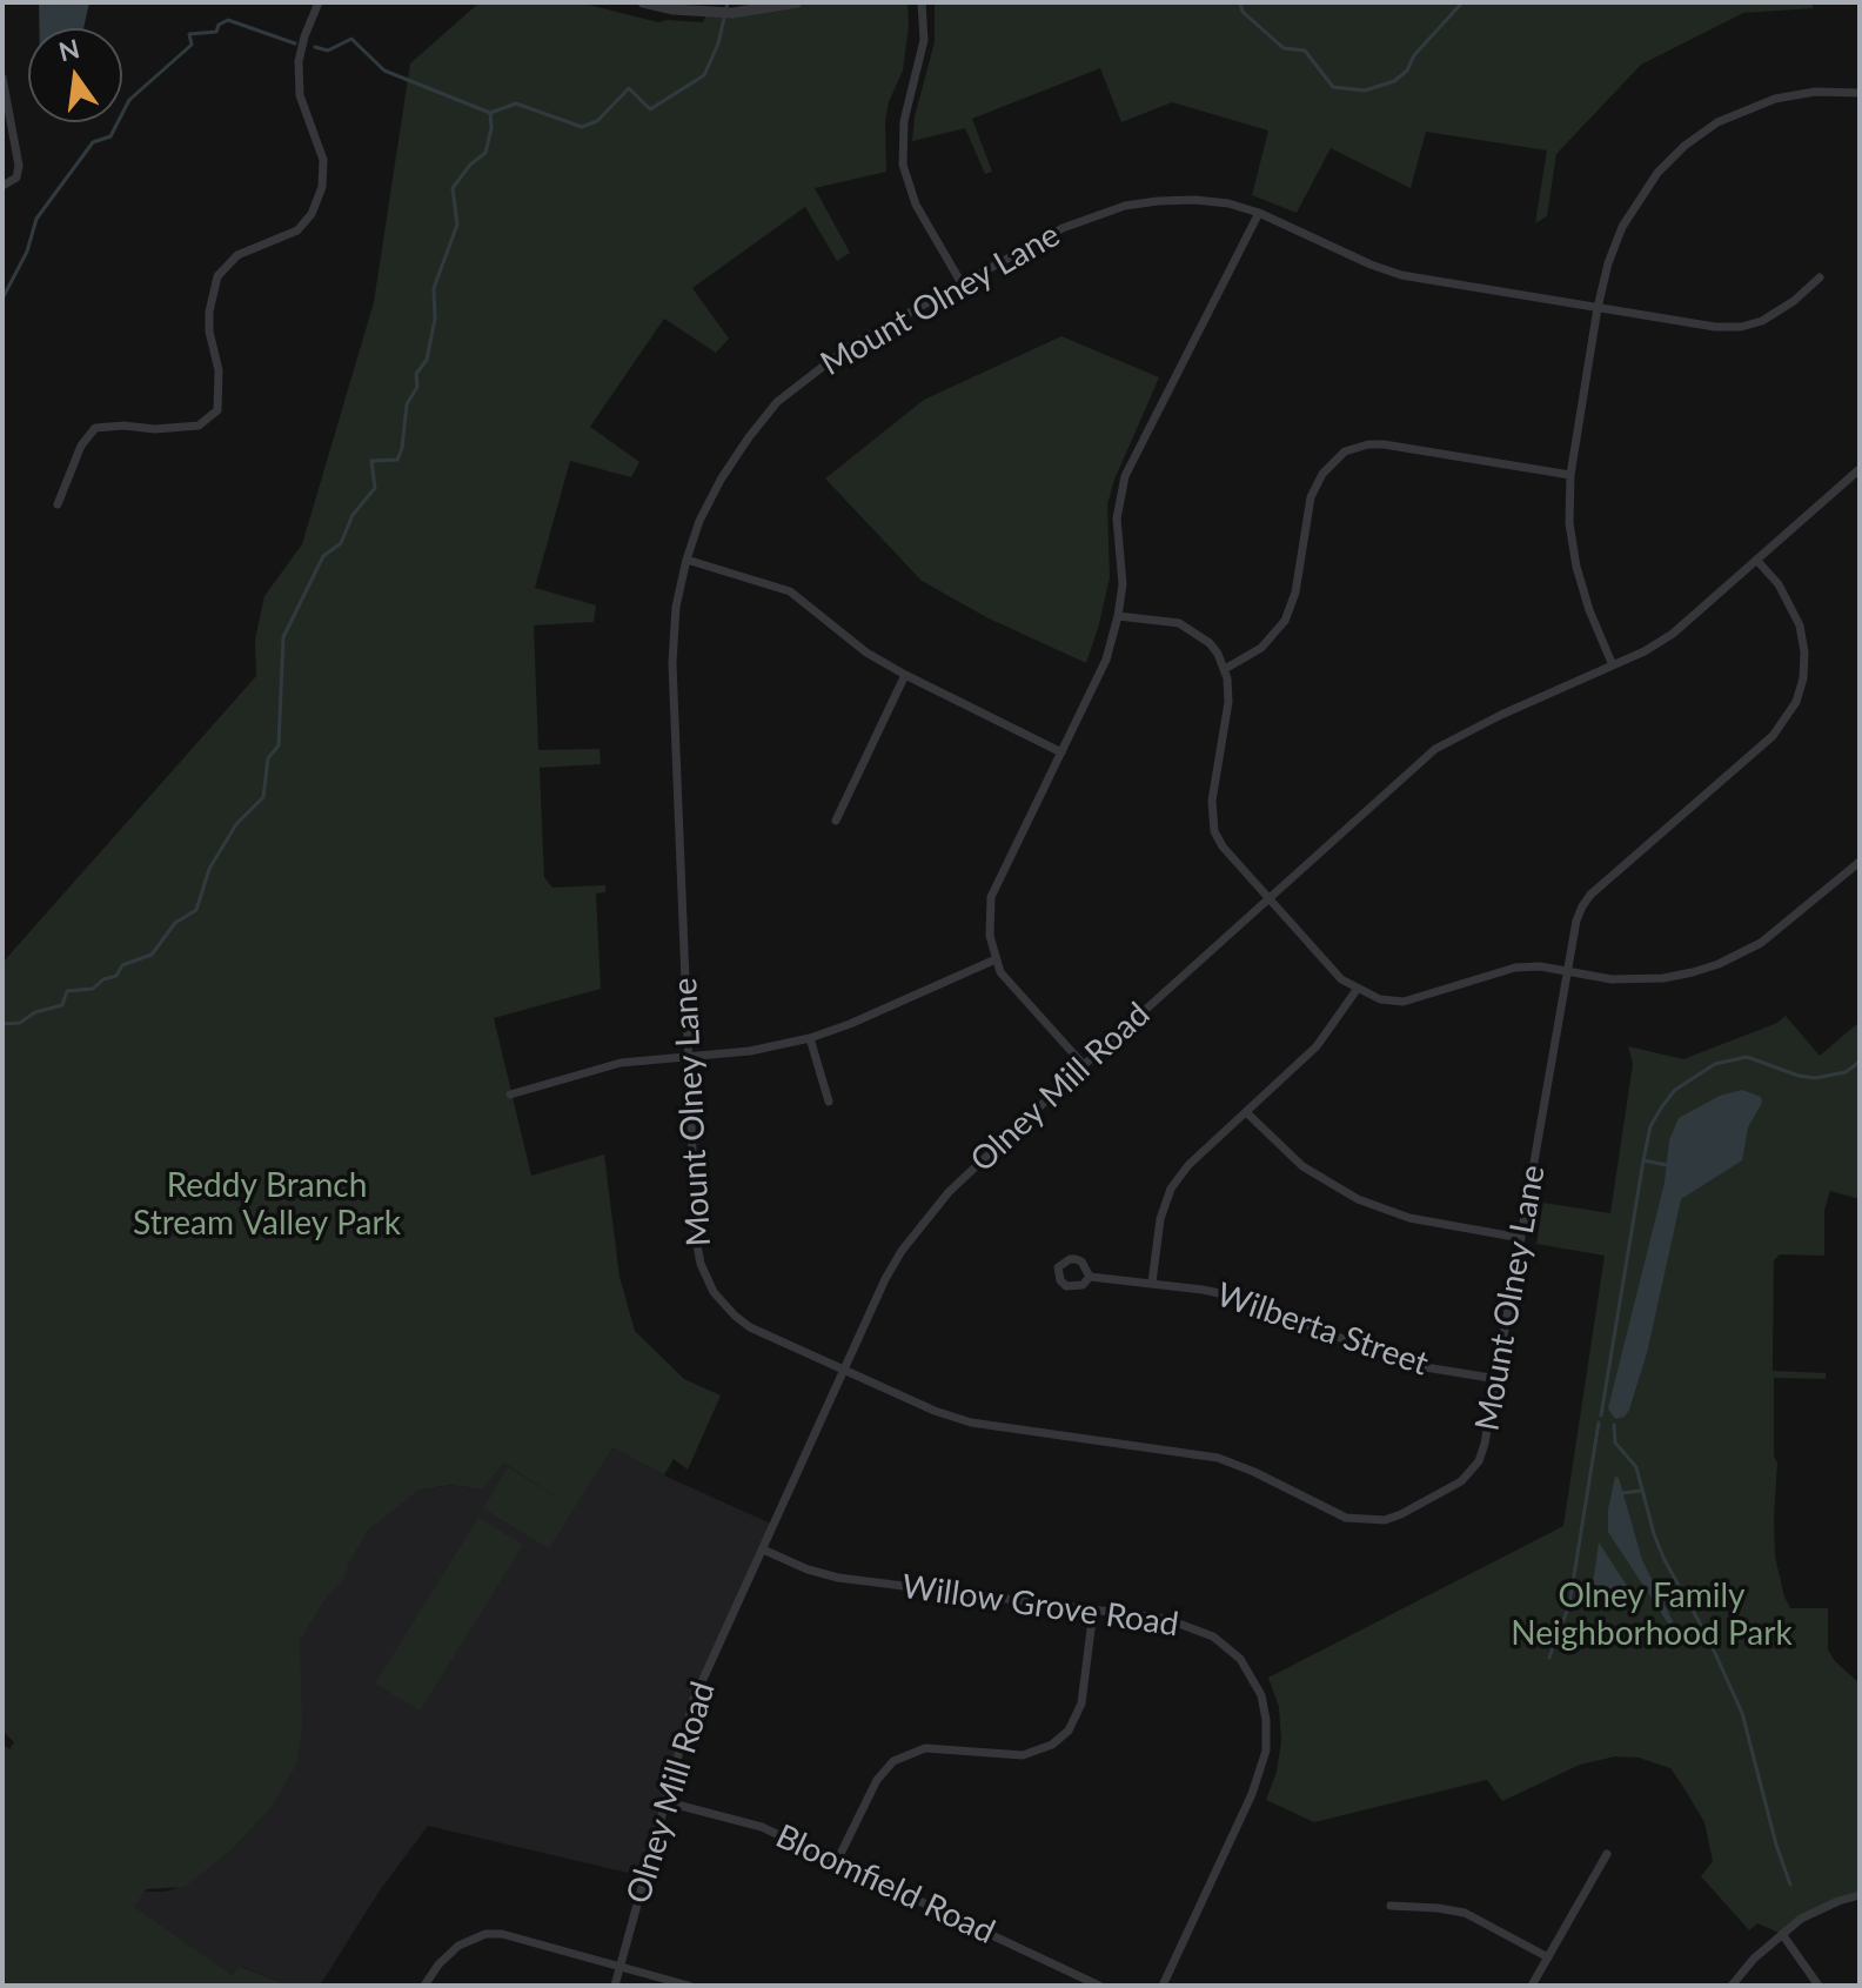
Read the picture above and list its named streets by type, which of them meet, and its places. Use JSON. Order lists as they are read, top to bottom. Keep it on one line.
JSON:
{"streets":{"street":["Mount Olney Lane","Olney Mill Road","Wilberta Street","Willow Grove Road","Bloomfield Road"]},"crossings":[["Mount Olney Lane","Olney Mill Road"],["Mount Olney Lane","Wilberta Street"],["Olney Mill Road","Willow Grove Road"],["Olney Mill Road","Bloomfield Road"]],"parks":["Reddy Branch Stream Valley Park","Olney Family Neighborhood Park"],"north":"top"}
